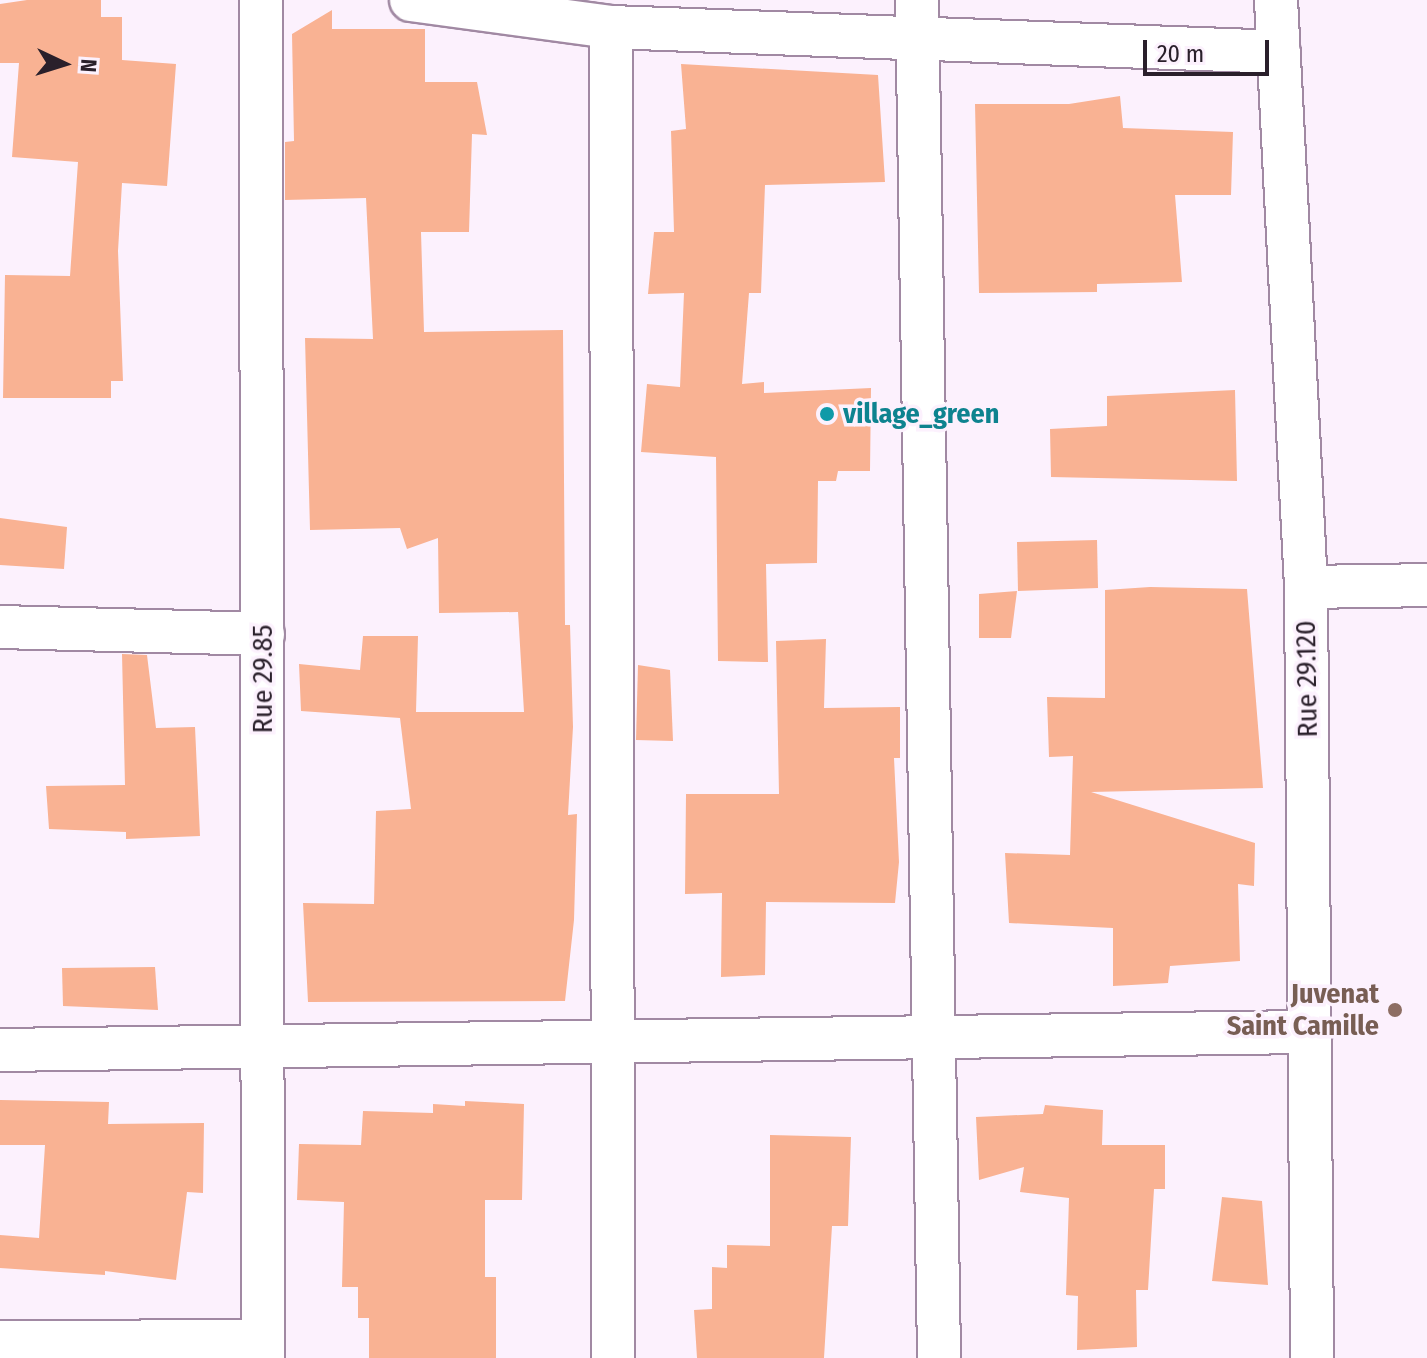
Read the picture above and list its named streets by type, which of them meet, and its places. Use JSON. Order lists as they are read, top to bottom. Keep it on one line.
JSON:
{"streets":{"street":["Rue 29.85","Rue 29.120"]},"places":["village_green","Juvenat Saint Camille"],"scale_bar":"20 m","north":"right"}
